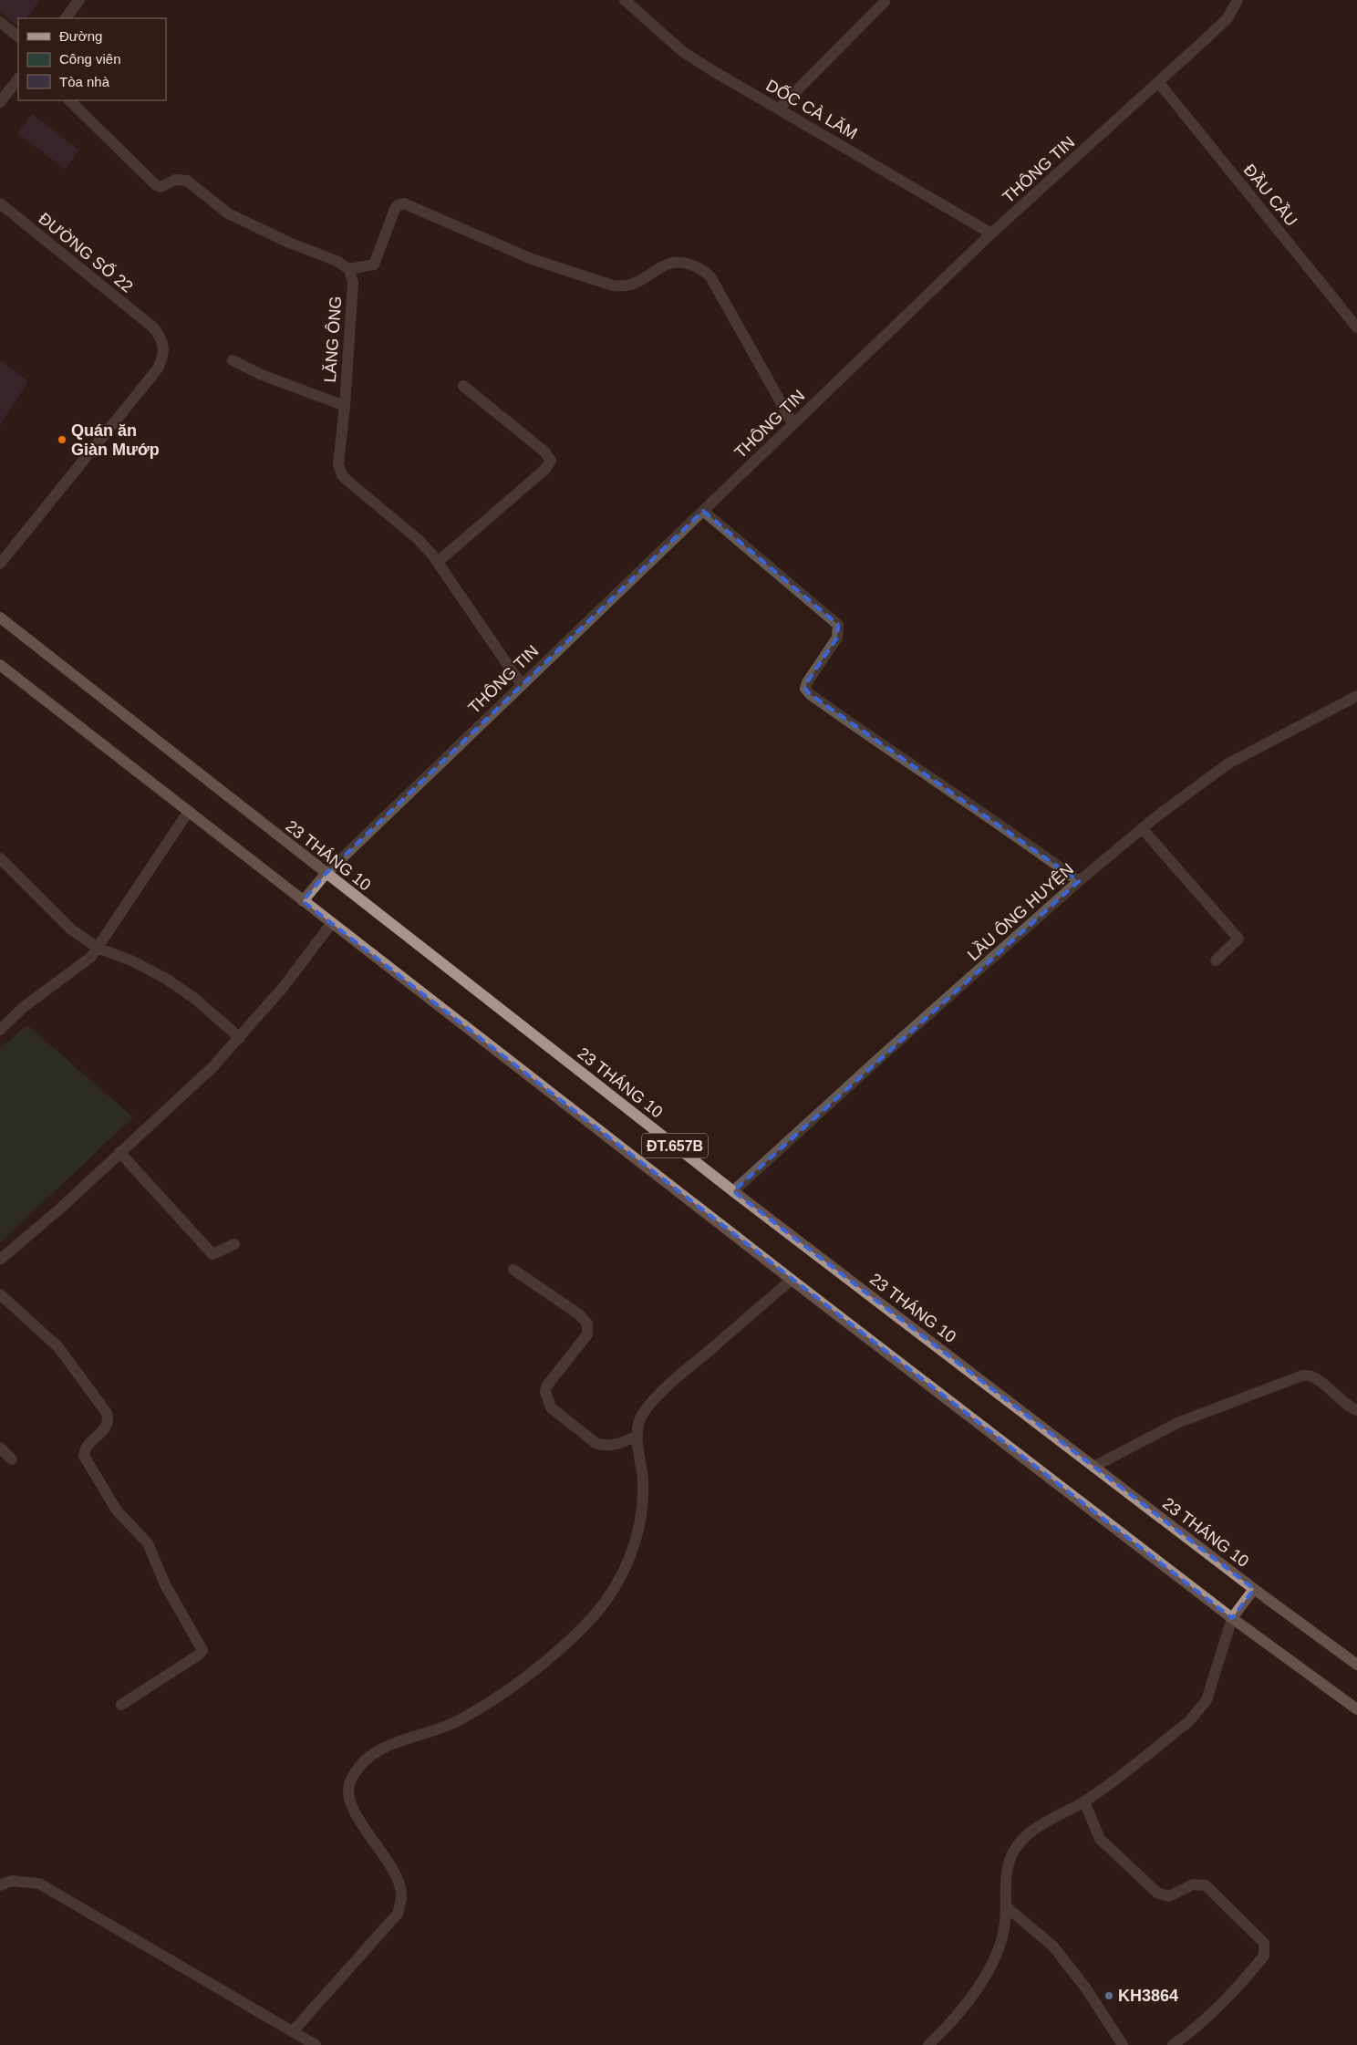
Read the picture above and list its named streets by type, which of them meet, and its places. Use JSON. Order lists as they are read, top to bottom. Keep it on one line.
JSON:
{"streets":{"main road":["23 THÁNG 10","ĐT.657B"],"street":["DỐC CÀ LĂM","THÔNG TIN","ĐẦU CẦU","ĐƯỜNG SỐ 22","LĂNG ÔNG","LẦU ÔNG HUYỆN"]},"crossings":[["DỐC CÀ LĂM","THÔNG TIN"],["THÔNG TIN","ĐẦU CẦU"],["THÔNG TIN","LĂNG ÔNG"],["THÔNG TIN","23 THÁNG 10"],["23 THÁNG 10","LẦU ÔNG HUYỆN"]],"places":["Quán ăn Giàn Mướp","KH3864"],"legend":["Đường","Công viên","Tòa nhà"]}
